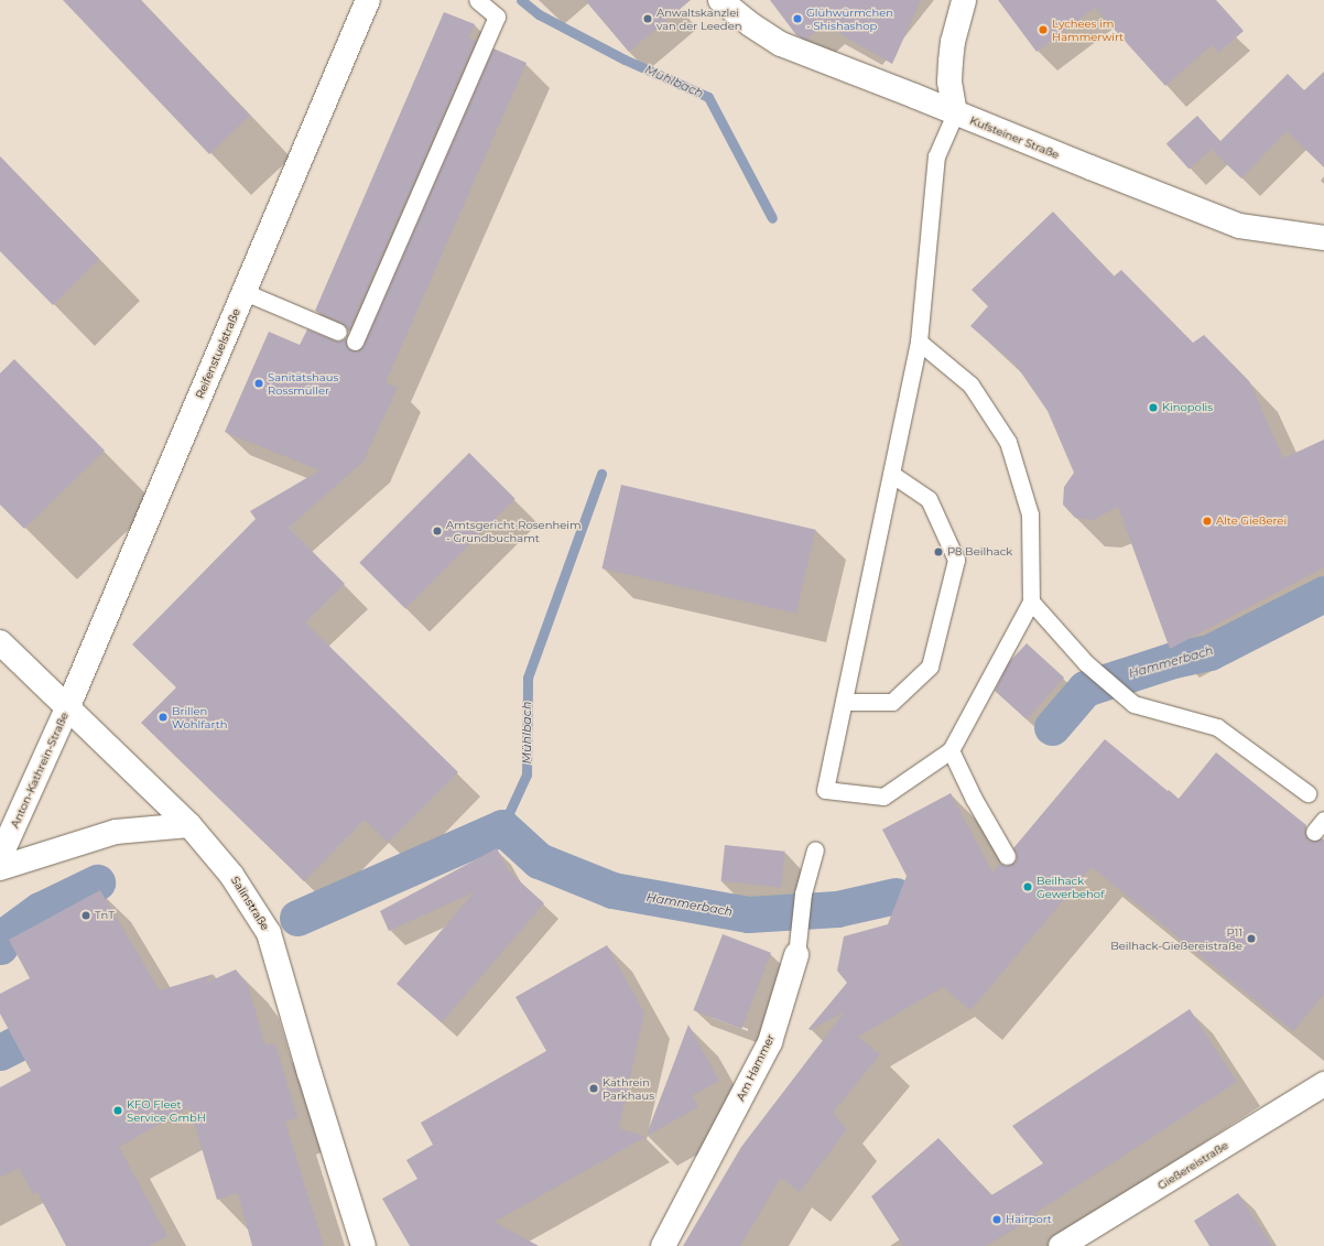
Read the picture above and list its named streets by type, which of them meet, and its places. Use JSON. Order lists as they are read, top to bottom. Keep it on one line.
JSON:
{"streets":{"street":["Kufsteiner Straße","Reifenstuelstraße","Anton-Kathrein-Straße","Salinstraße","Am Hammer","Gießereistraße"]},"crossings":[["Reifenstuelstraße","Anton-Kathrein-Straße"],["Reifenstuelstraße","Salinstraße"],["Anton-Kathrein-Straße","Salinstraße"]],"water":["Mühlbach","Hammerbach"],"places":["Anwaltskanzlei van der Leeden","Glühwürmchen - Shishashop","Lychees im Hammerwirt","Sanitätshaus Rossmüller","Kinopolis","Alte Gießerei","Amtsgericht Rosenheim - Grundbuchamt","P8 Beilhack","Brillen Wohlfarth","Beilhack Gewerbehof","TnT","P11 Beilhack-Gießereistraße","Kathrein Parkhaus","KFO Fleet Service GmbH","Hairport"]}
